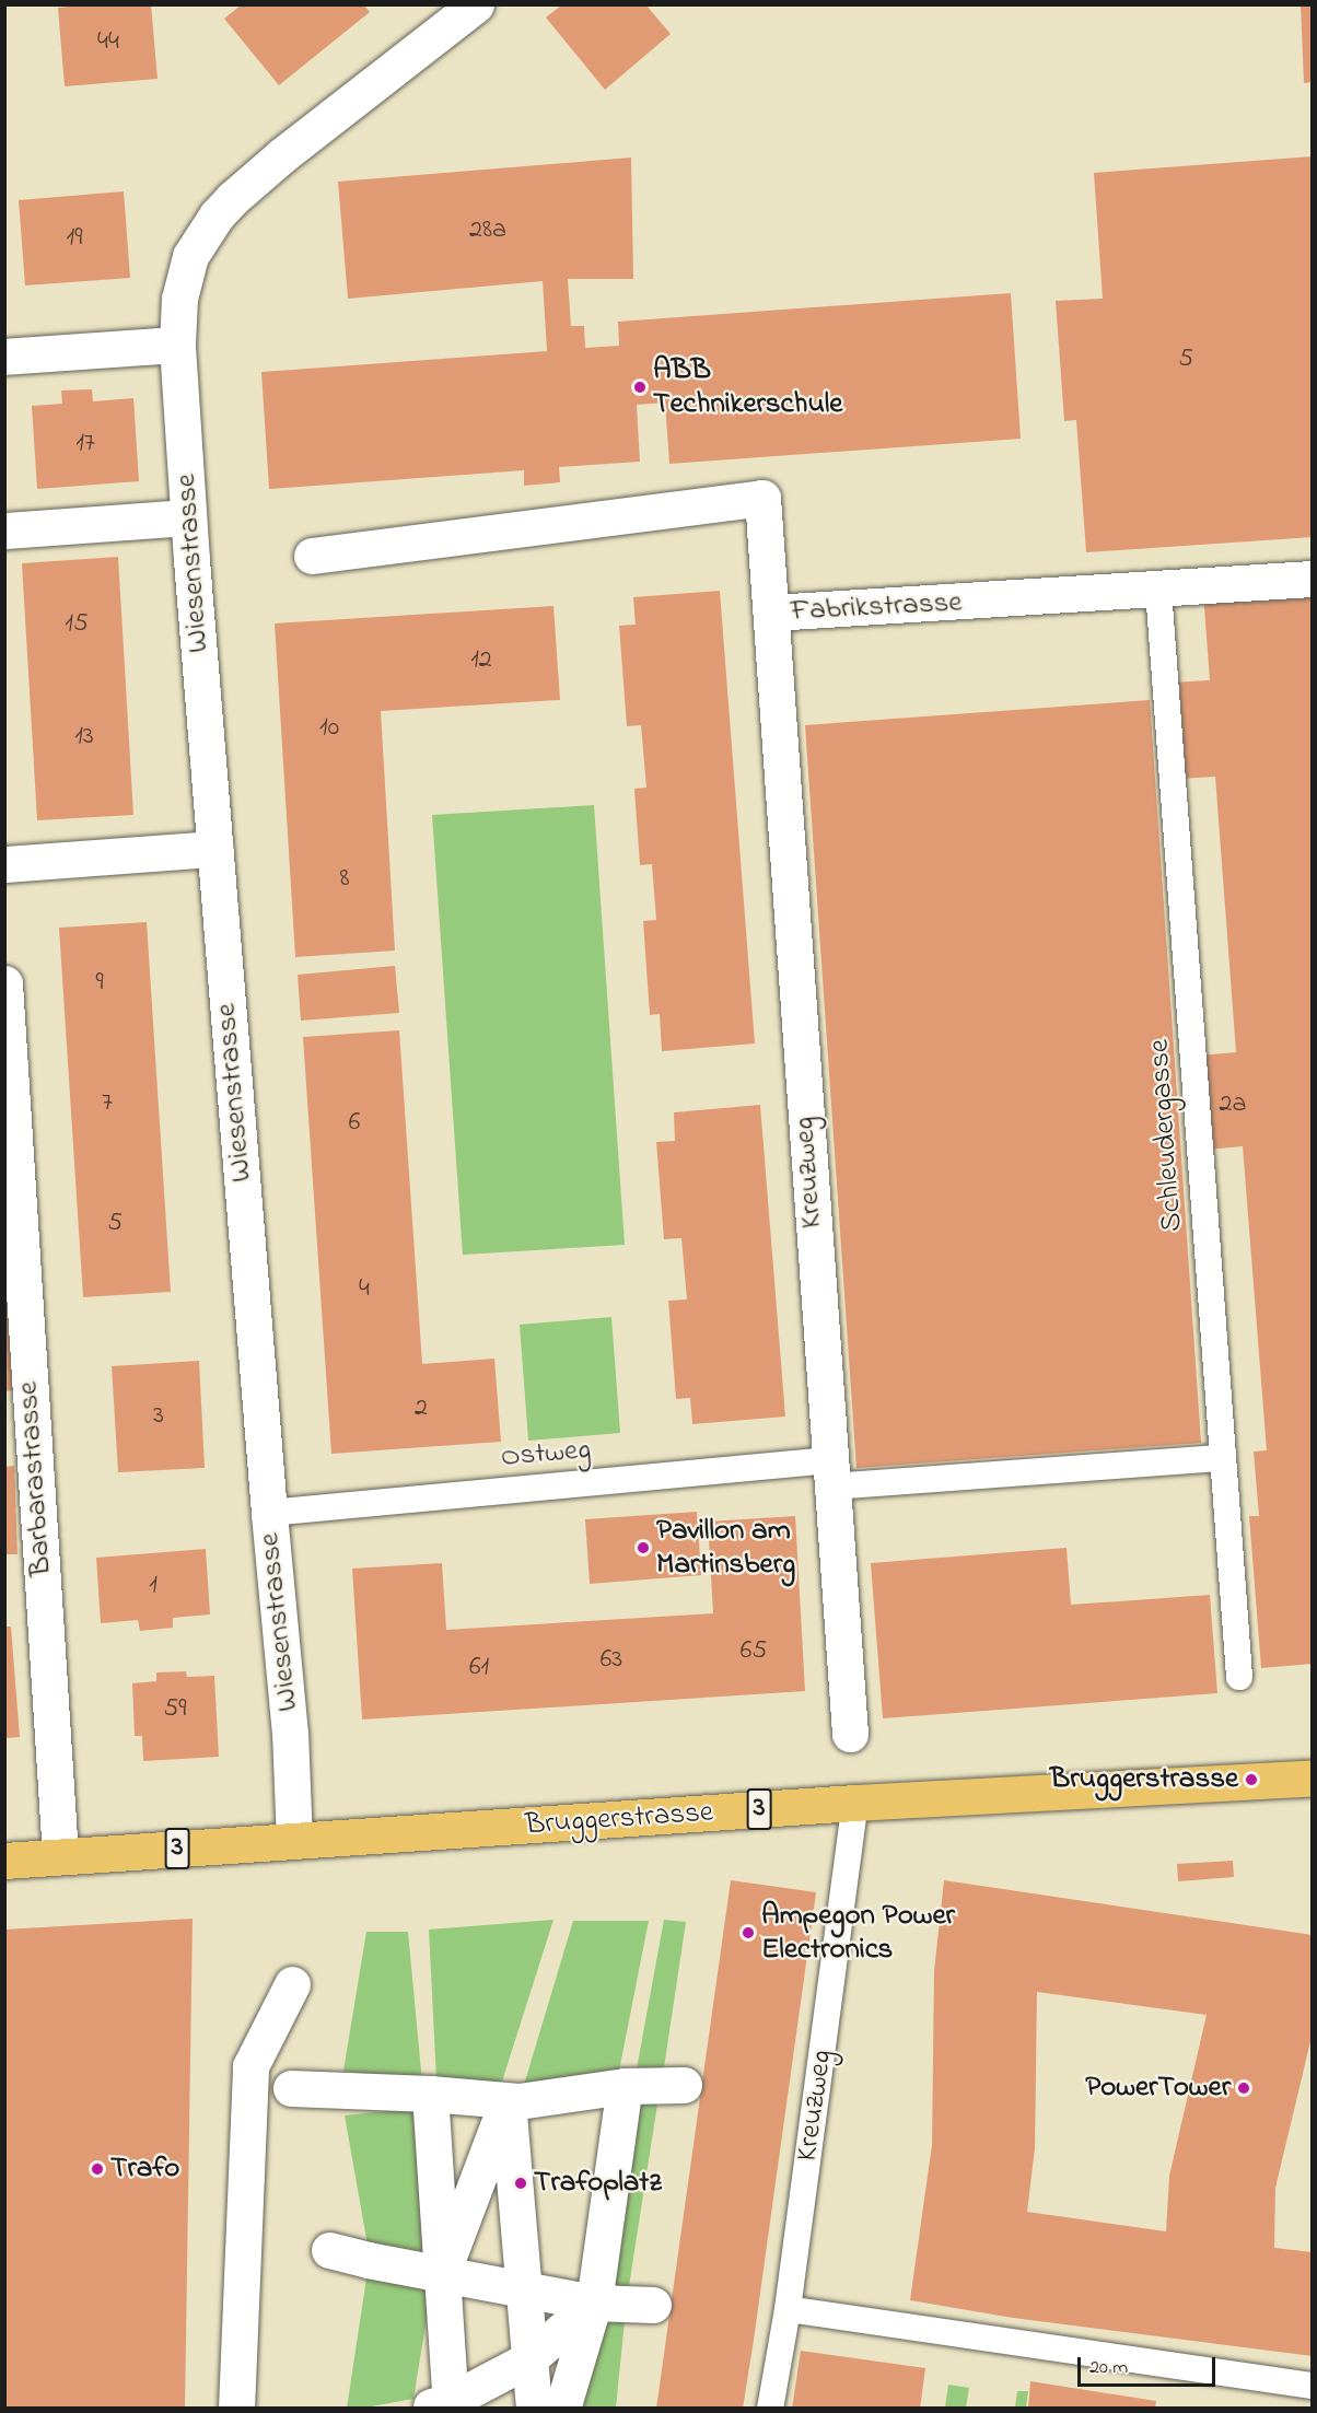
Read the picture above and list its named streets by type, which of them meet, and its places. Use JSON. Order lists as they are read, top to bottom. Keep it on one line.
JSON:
{"streets":{"main road":["3","Bruggerstrasse"],"street":["Wiesenstrasse","Fabrikstrasse","Kreuzweg","Barbarastrasse"],"lane":["Schleudergasse","Ostweg"]},"crossings":[["Wiesenstrasse","Ostweg"],["Wiesenstrasse","Bruggerstrasse"],["Fabrikstrasse","Schleudergasse"],["Fabrikstrasse","Kreuzweg"],["Schleudergasse","Ostweg"],["Kreuzweg","Ostweg"],["Kreuzweg","Bruggerstrasse"],["Barbarastrasse","Bruggerstrasse"]],"places":["ABB Technikerschule","Pavillon am Martinsberg","Bruggerstrasse","Ampegon Power Electronics","PowerTower","Trafo","Trafoplatz"],"house_numbers":["44","28a","19","5","17","15","12","10","13","8","9","7","2a","6","5","4","2","3","1","65","63","61","59"],"scale_bar":"20 m"}
